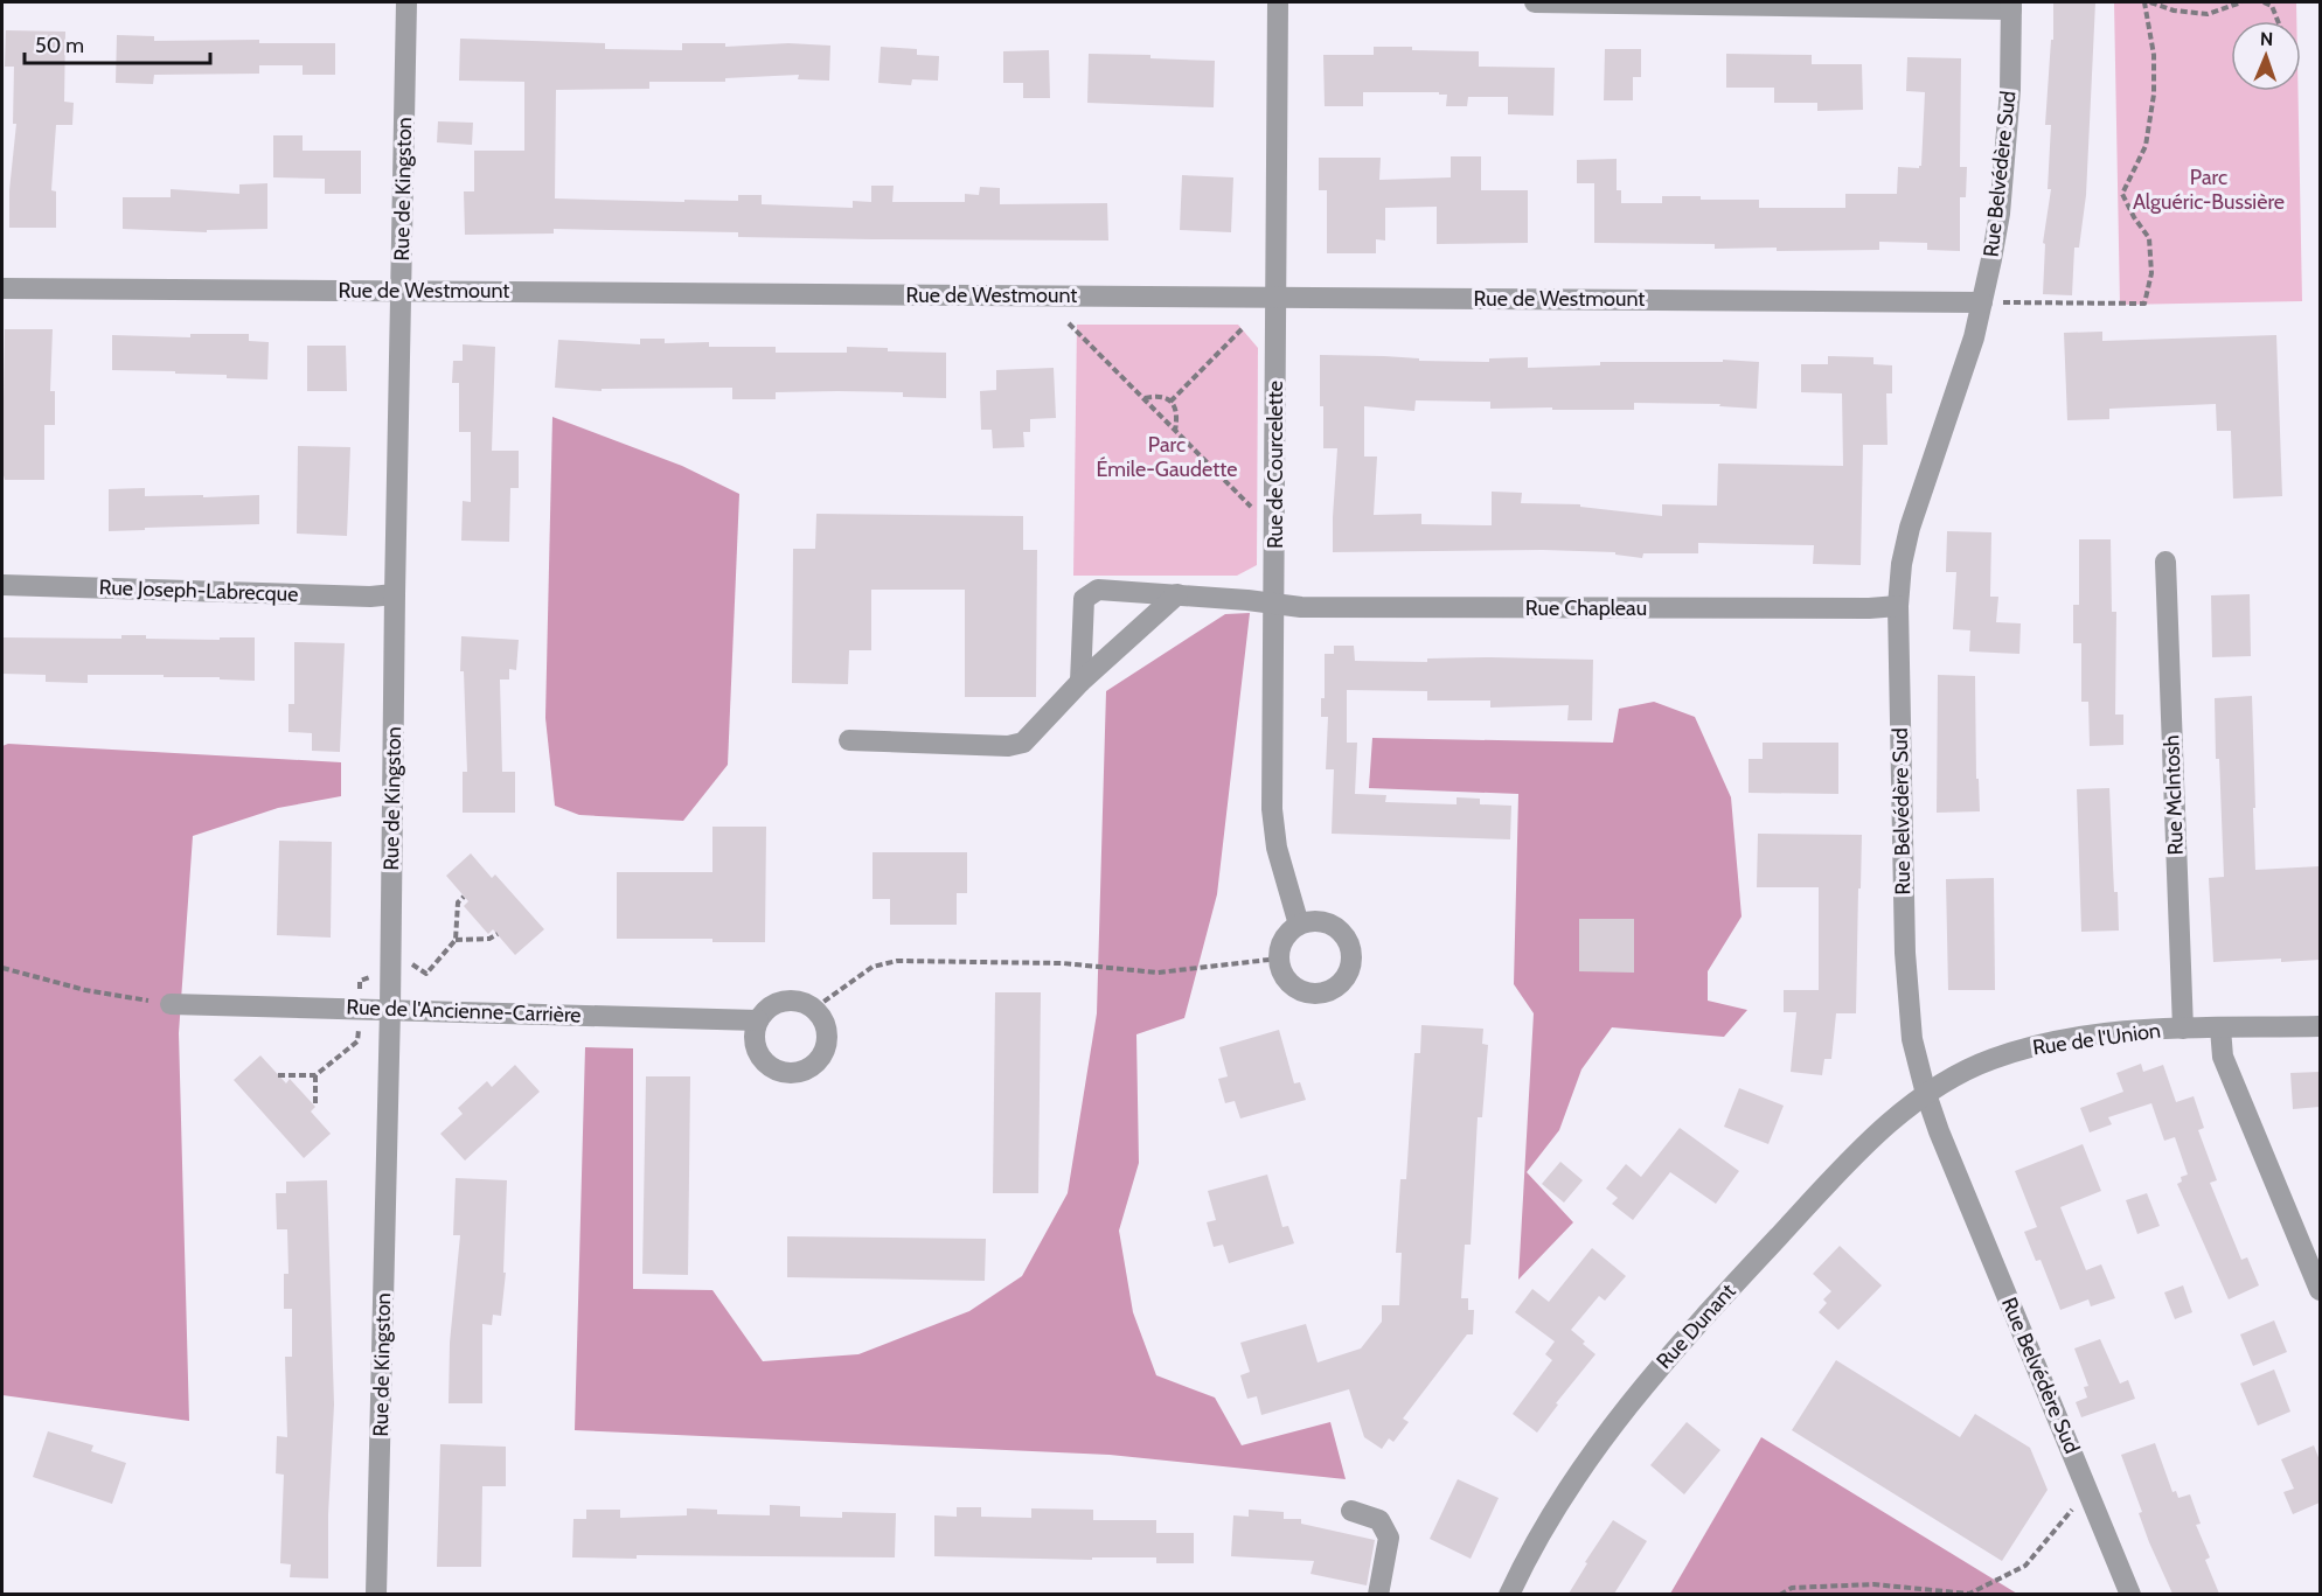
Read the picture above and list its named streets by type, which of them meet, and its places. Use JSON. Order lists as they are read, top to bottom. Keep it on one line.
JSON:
{"streets":{"street":["Rue Belvédère Sud","Rue de Kingston","Rue de Westmount","Rue de Courcelette","Rue Joseph-Labrecque","Rue Chapleau","Rue McIntosh","Rue de l'Ancienne-Carrière","Rue de l'Union","Rue Dunant"]},"crossings":[["Rue Belvédère Sud","Rue de Westmount"],["Rue Belvédère Sud","Rue Chapleau"],["Rue Belvédère Sud","Rue de l'Union"],["Rue Belvédère Sud","Rue Dunant"],["Rue de Kingston","Rue de Westmount"],["Rue de Kingston","Rue Joseph-Labrecque"],["Rue de Kingston","Rue de l'Ancienne-Carrière"],["Rue de Westmount","Rue de Courcelette"],["Rue de Courcelette","Rue Chapleau"],["Rue McIntosh","Rue de l'Union"],["Rue de l'Union","Rue Dunant"]],"parks":["Parc Alguéric-Bussière","Parc Émile-Gaudette"],"scale_bar":"50 m","north":"top"}
